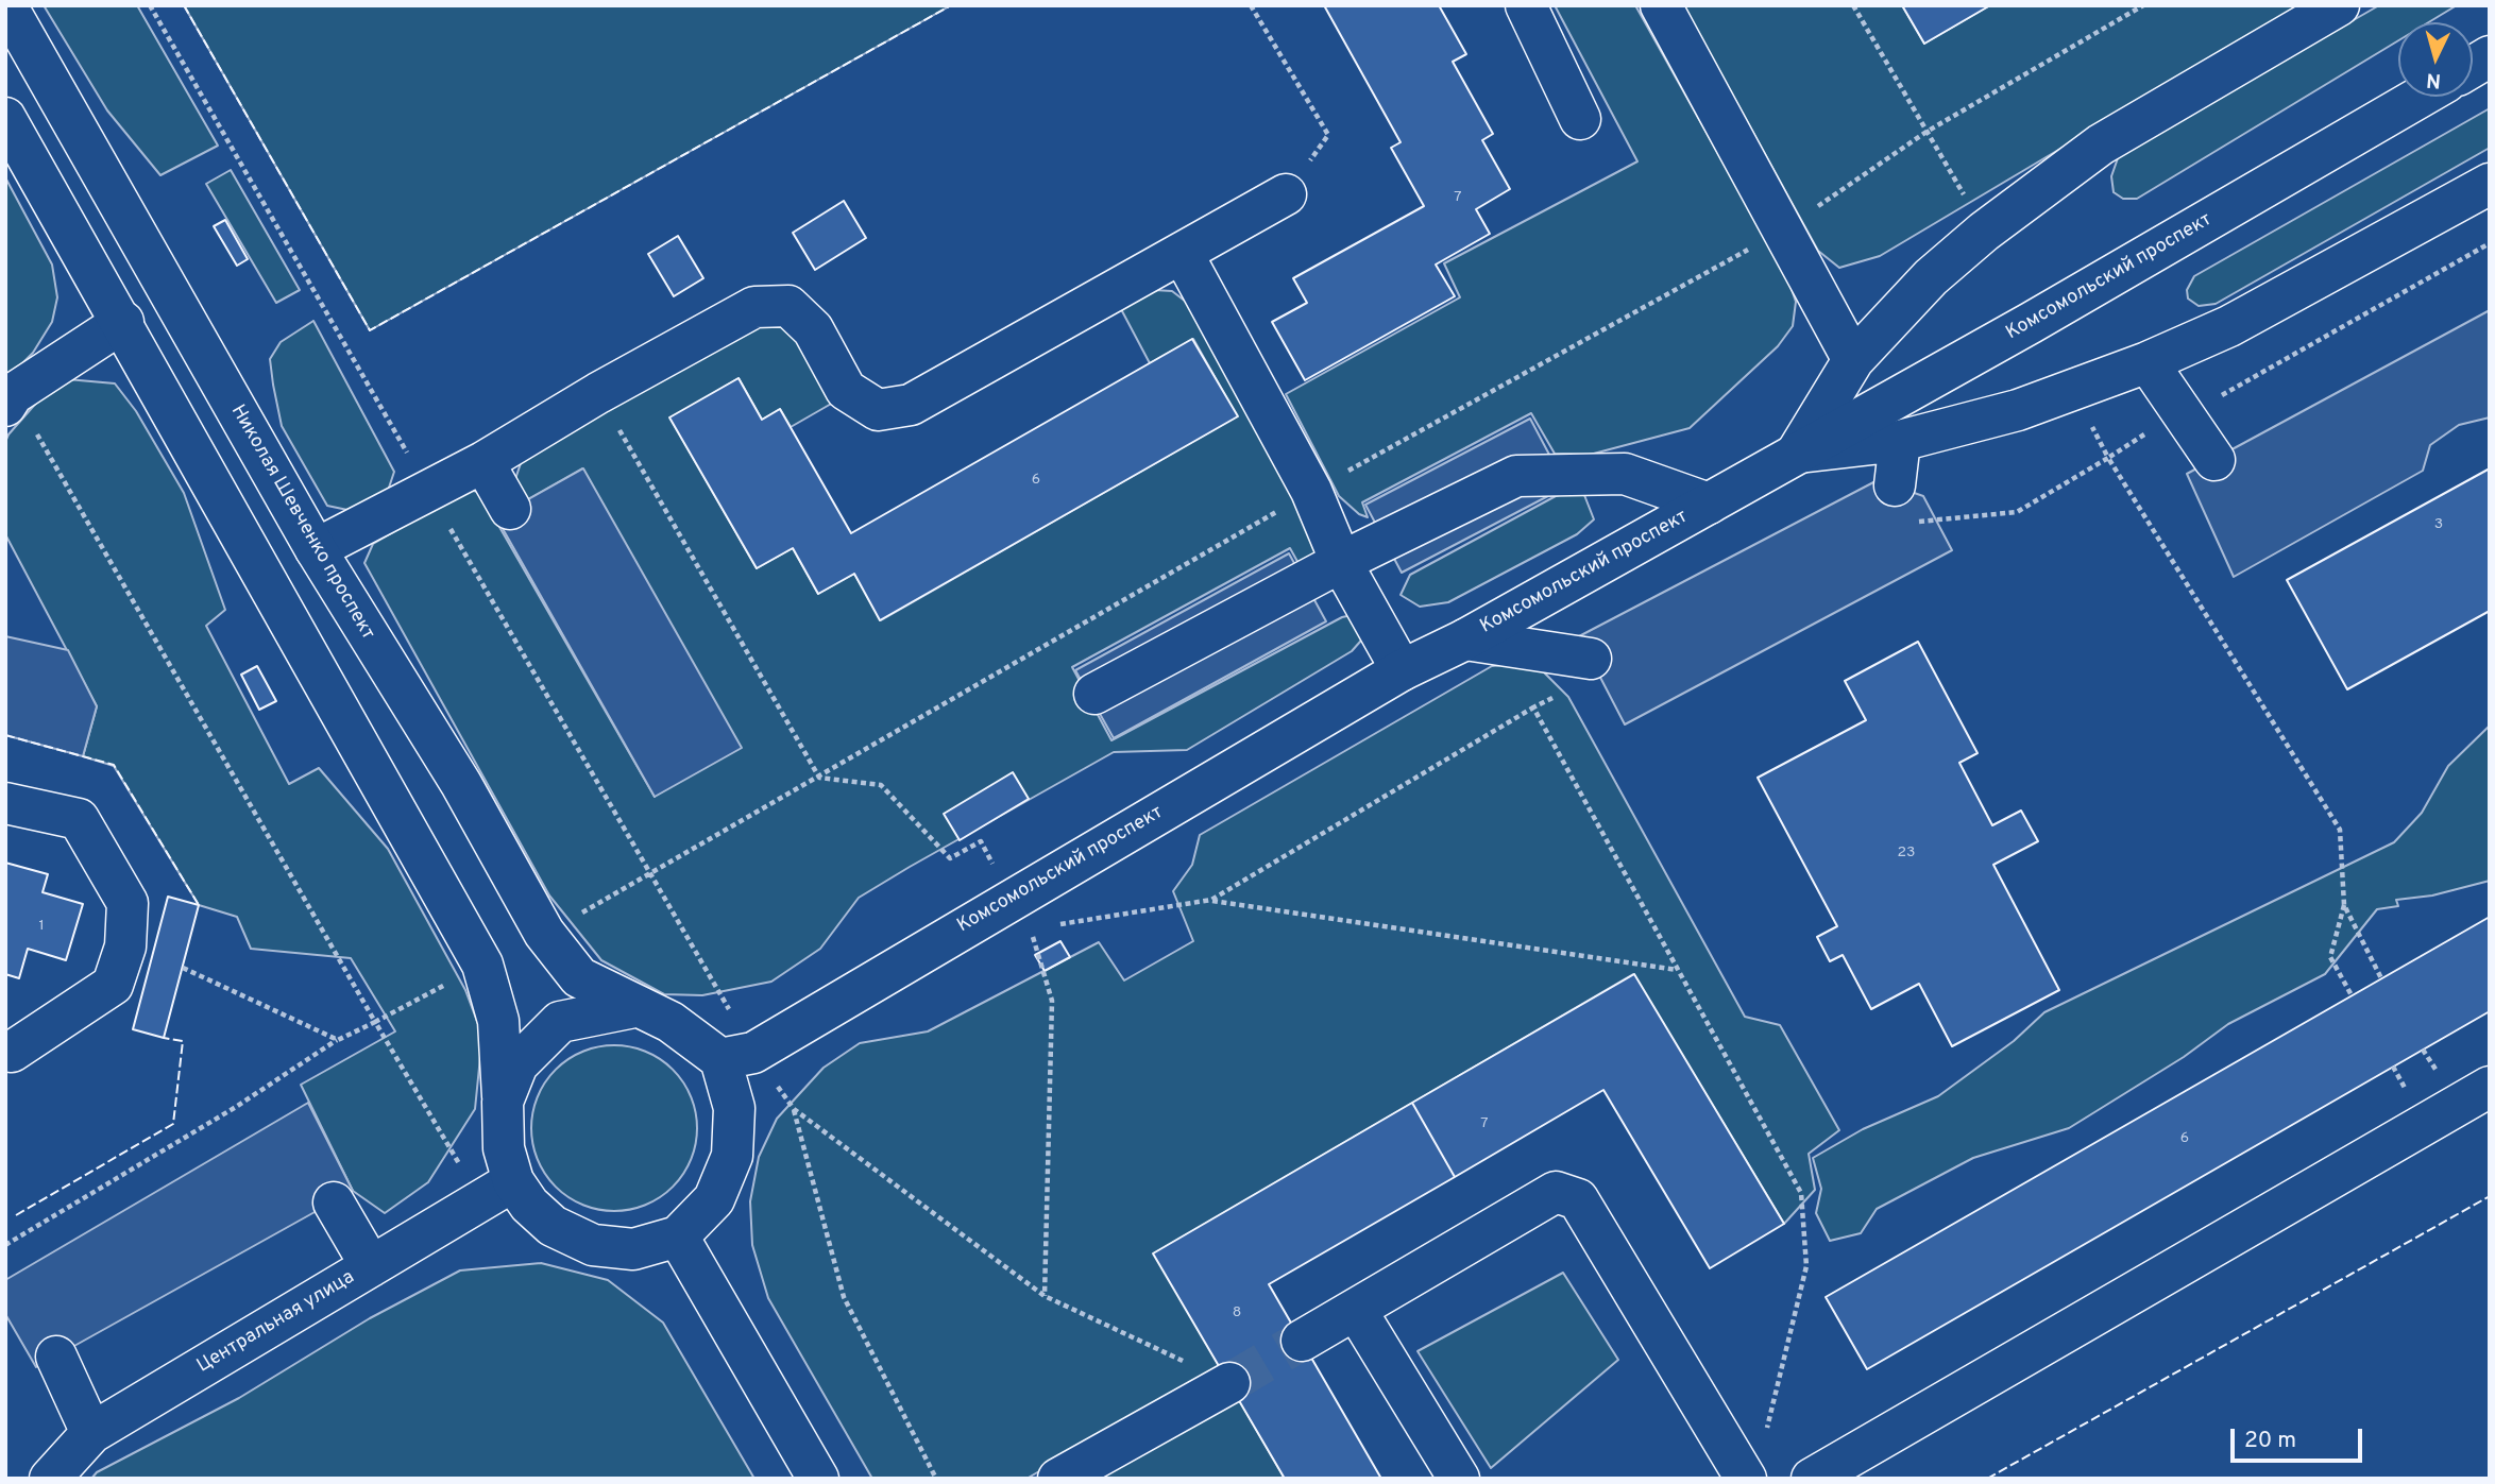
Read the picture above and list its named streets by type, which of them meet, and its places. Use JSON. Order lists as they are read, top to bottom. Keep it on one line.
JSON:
{"streets":{"main road":["Комсомольский проспект","Николая Шевченко проспект","Центральная улица"]},"crossings":[["Комсомольский проспект","Николая Шевченко проспект"],["Комсомольский проспект","Центральная улица"],["Николая Шевченко проспект","Центральная улица"]],"house_numbers":["7","6","3","23","1","7","6","8"],"scale_bar":"20 m","north":"bottom"}
